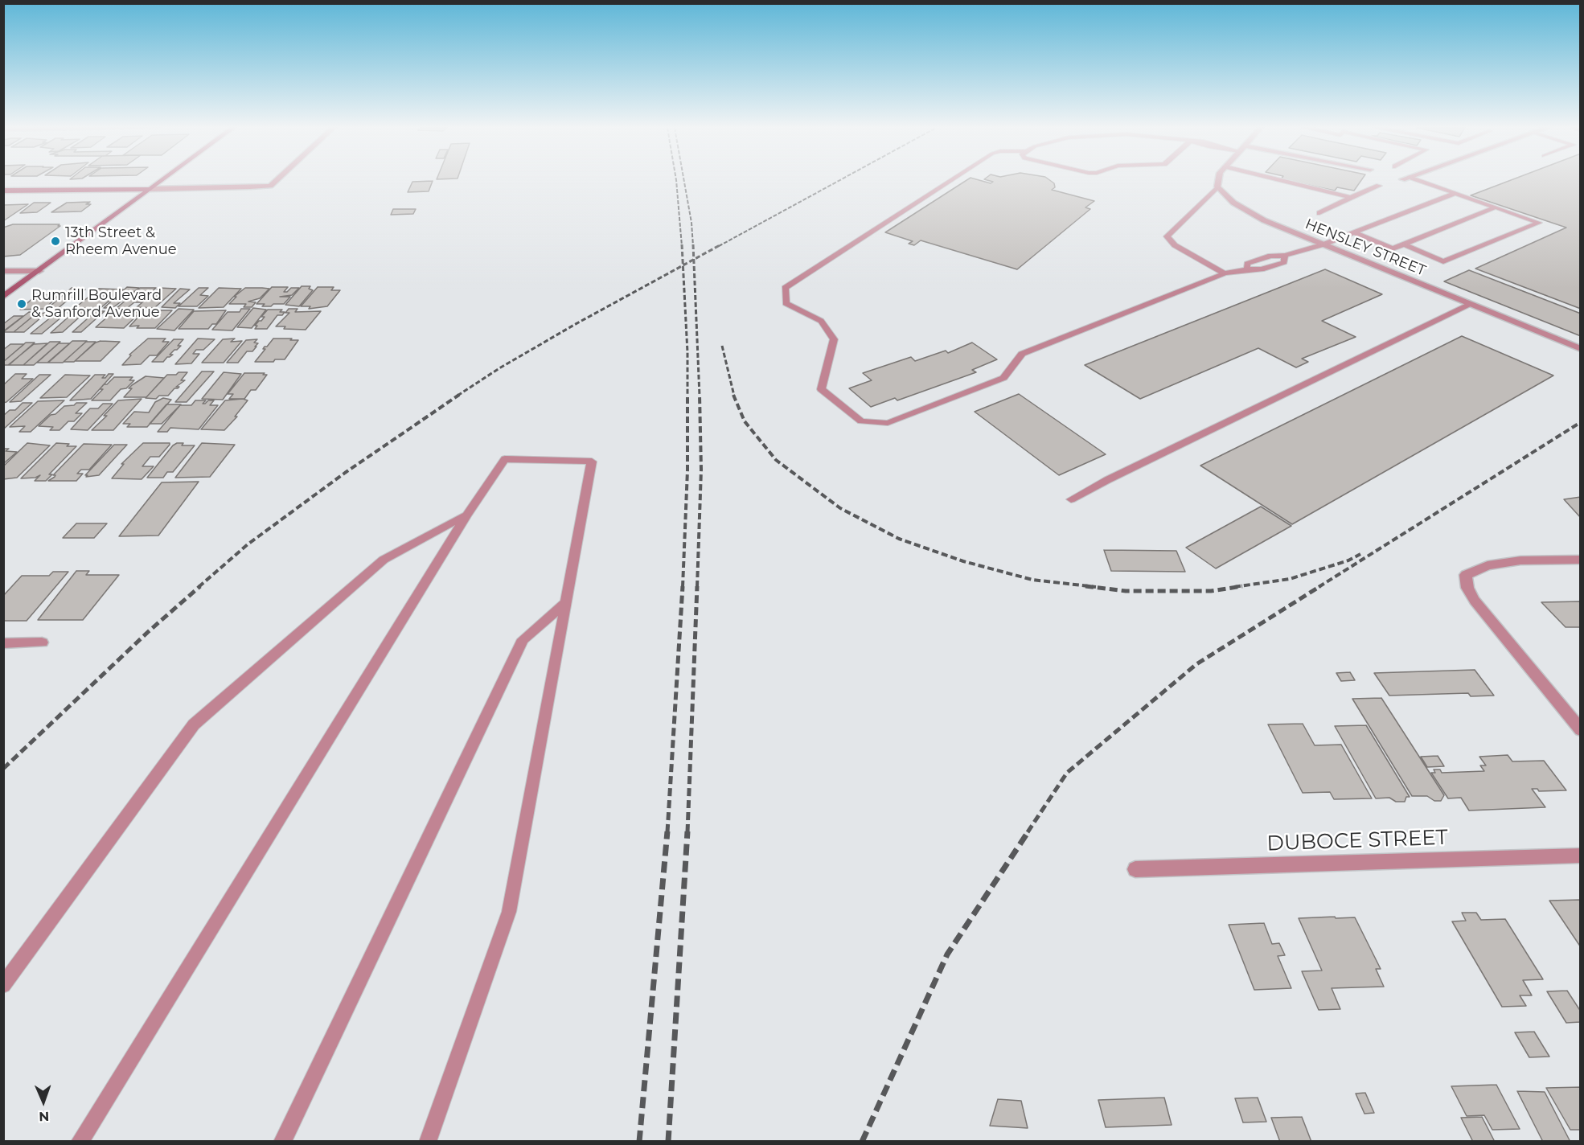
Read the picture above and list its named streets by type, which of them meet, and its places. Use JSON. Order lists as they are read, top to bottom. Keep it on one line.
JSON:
{"streets":{"street":["HENSLEY STREET","DUBOCE STREET"]},"places":["13th Street & Rheem Avenue","Rumrill Boulevard & Sanford Avenue"],"north":"bottom"}
